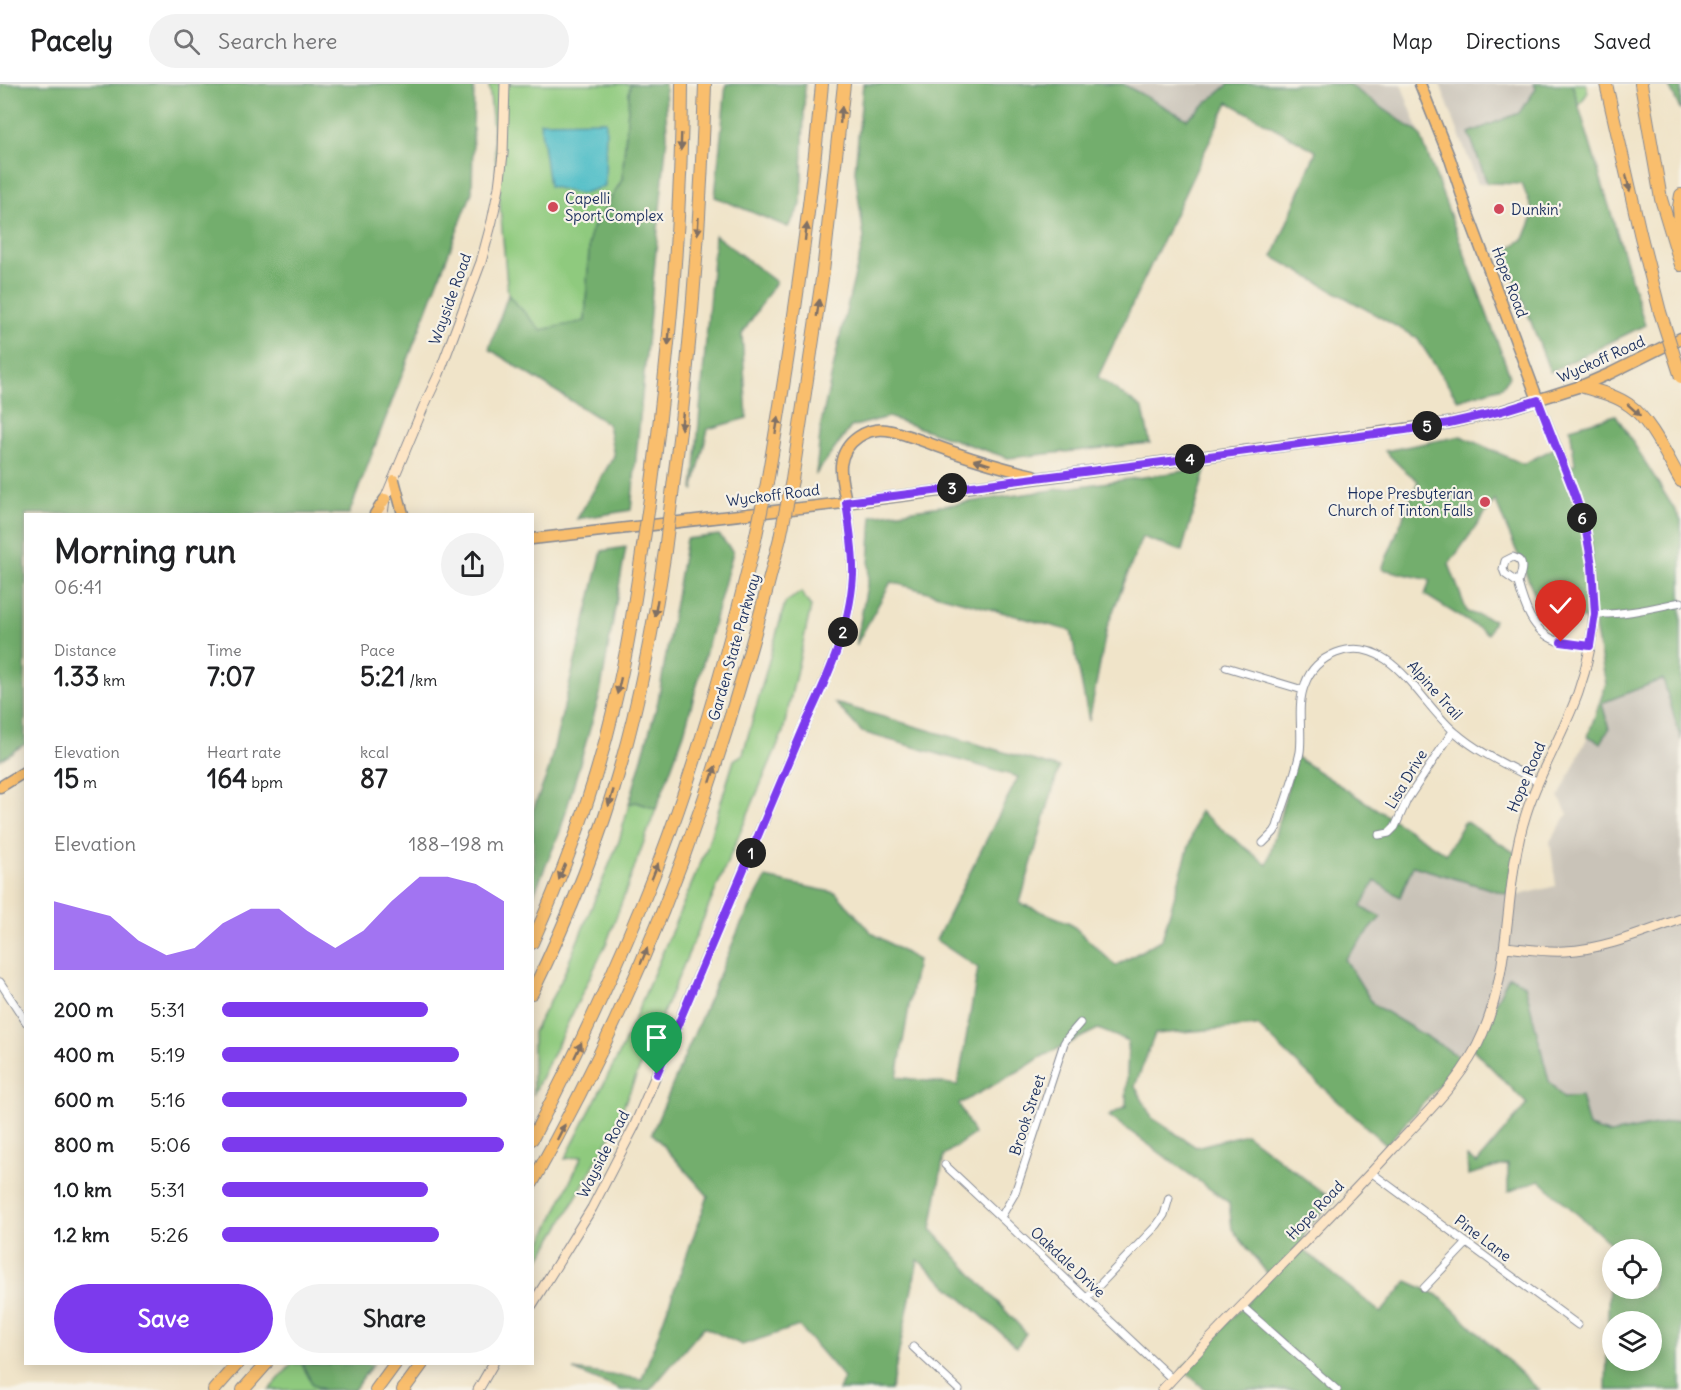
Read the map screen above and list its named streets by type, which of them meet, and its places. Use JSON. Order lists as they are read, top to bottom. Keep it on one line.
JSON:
{"streets":{"highway":["Garden State Parkway"],"main road":["Hope Road","Wyckoff Road"],"street":["Wayside Road","Alpine Trail","Lisa Drive","Brook Street","Pine Lane","Oakdale Drive"]},"crossings":[["Hope Road","Wyckoff Road"],["Hope Road","Alpine Trail"],["Hope Road","Pine Lane"],["Hope Road","Oakdale Drive"],["Wayside Road","Wyckoff Road"],["Alpine Trail","Lisa Drive"],["Brook Street","Oakdale Drive"]],"places":["Capelli Sport Complex","Dunkin'","Hope Presbyterian Church of Tinton Falls"],"page":{"header":"Pacely","search":"Search here","nav":["Map","Directions","Saved"],"pins":["5","4","3","6","2","1"],"heading":["Morning run","06:41"],"stats":[["Distance","1.33 km"],["Time","7:07"],["Pace","5:21 /km"],["Elevation","15 m"],["Heart rate","164 bpm"],["kcal","87"]],"chart":["Elevation","188–198 m"],"list":[{"name":"200 m","note":"5:31"},{"name":"400 m","note":"5:19"},{"name":"600 m","note":"5:16"},{"name":"800 m","note":"5:06"},{"name":"1.0 km","note":"5:31"},{"name":"1.2 km","note":"5:26"}],"buttons":["Save","Share"]}}
